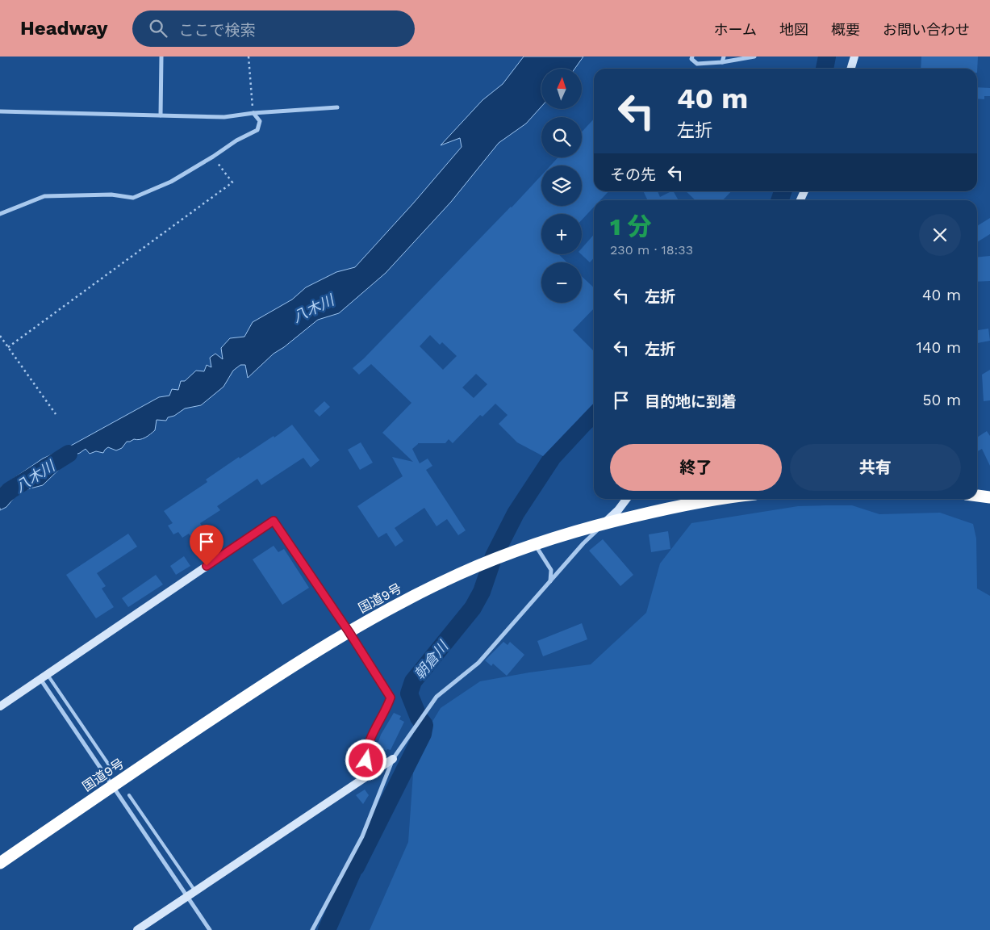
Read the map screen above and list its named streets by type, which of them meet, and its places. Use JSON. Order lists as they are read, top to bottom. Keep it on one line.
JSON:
{"streets":{"highway":["国道9号"]},"water":["八木川","朝倉川"],"north":"top","page":{"header":"Headway","search":"ここで検索","nav":["ホーム","地図","概要","お問い合わせ"],"map_buttons":["+","−"],"turn":["40 m","左折"],"then":"その先","heading":["1 分","230 m · 18:33"],"list":[{"name":"左折","value":"40 m"},{"name":"左折","value":"140 m"},{"name":"目的地に到着","value":"50 m"}],"buttons":["終了","共有"]}}
